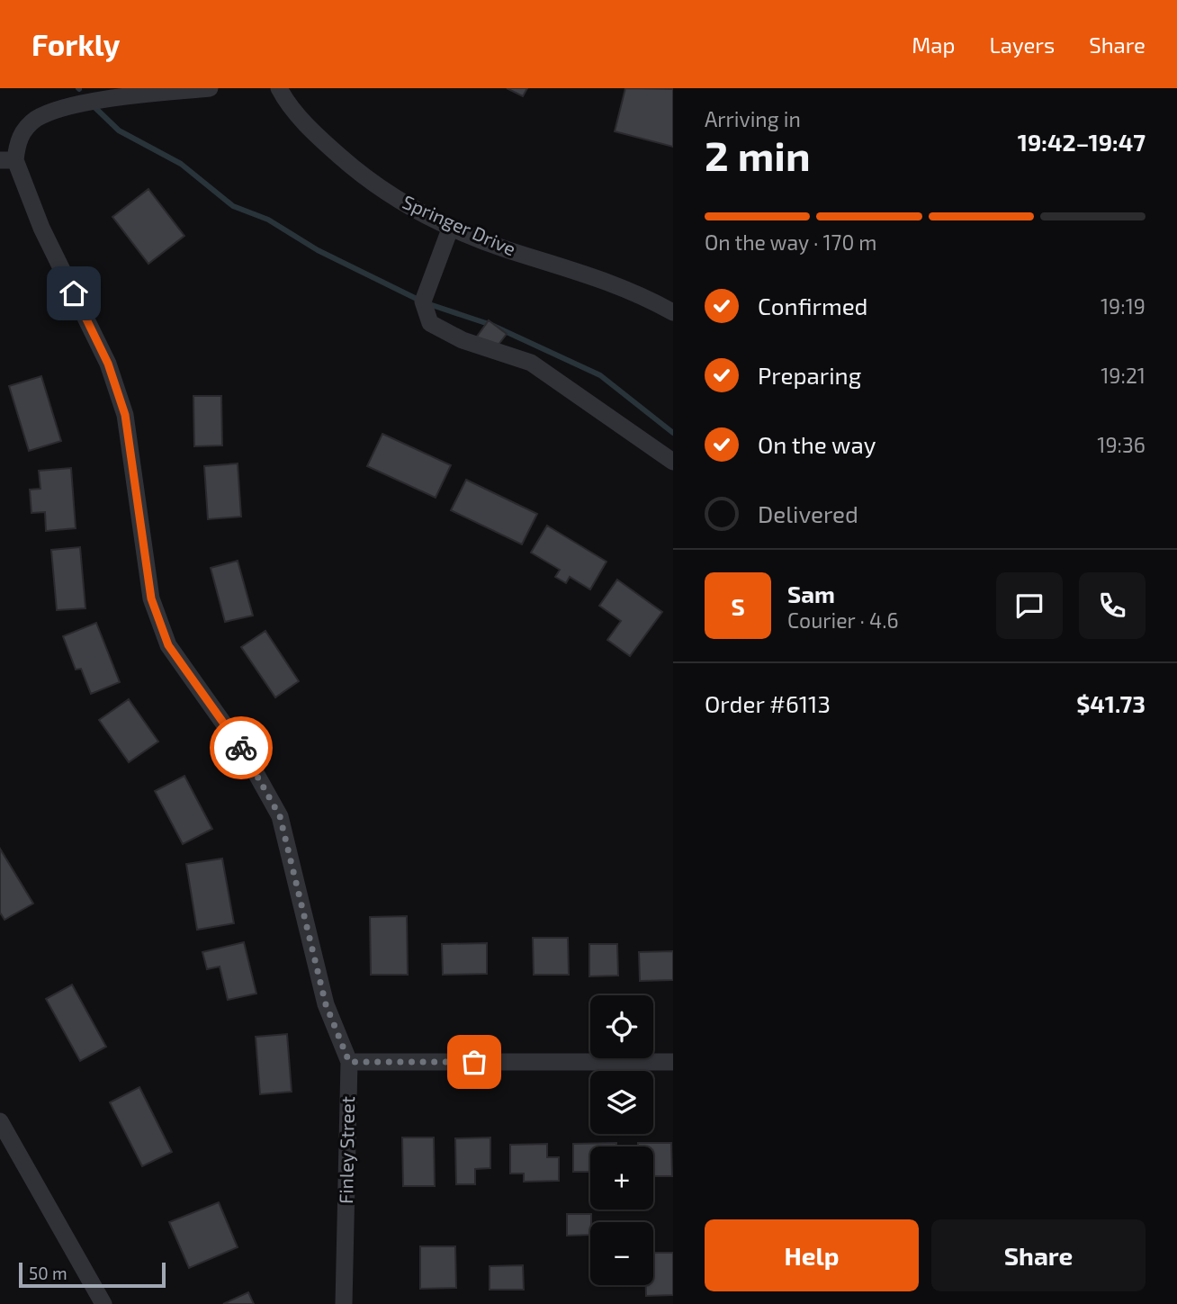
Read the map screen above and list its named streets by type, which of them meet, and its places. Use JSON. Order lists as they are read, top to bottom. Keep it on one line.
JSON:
{"streets":{"street":["Springer Drive","Finley Street"]},"scale_bar":"50 m","page":{"header":"Forkly","nav":["Map","Layers","Share"],"heading":["2 min","Arriving in","19:42–19:47"],"panel":["Sam","Courier · 4.6","Order #6113","$41.73"],"bar":"On the way · 170 m","list":[["Confirmed","19:19"],["Preparing","19:21"],["On the way","19:36"],"Delivered"],"round":"S","map_buttons":["+","−"],"buttons":["Help","Share"],"scale":"50 m"}}
